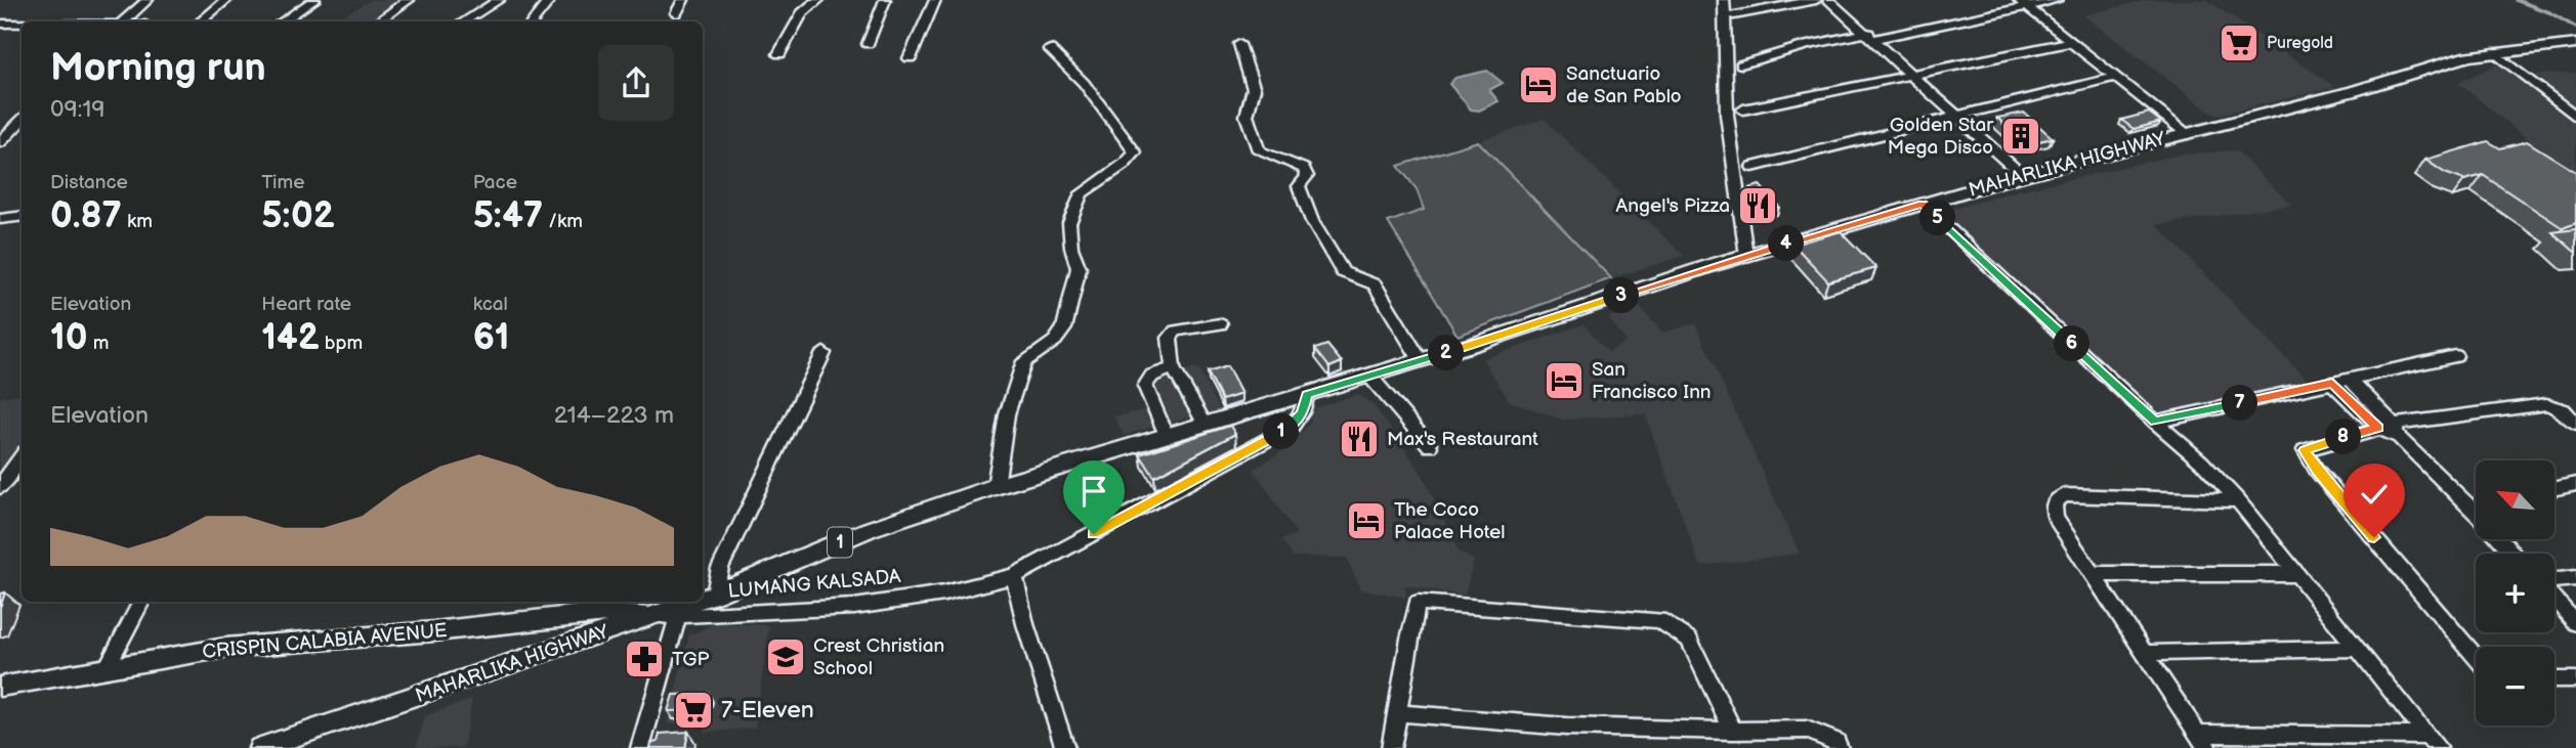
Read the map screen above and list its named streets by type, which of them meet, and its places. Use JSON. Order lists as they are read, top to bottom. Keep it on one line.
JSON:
{"streets":{"main road":["MAHARLIKA HIGHWAY","1","CRISPIN CALABIA AVENUE"],"street":["LUMANG KALSADA"]},"crossings":[["MAHARLIKA HIGHWAY","LUMANG KALSADA"],["MAHARLIKA HIGHWAY","CRISPIN CALABIA AVENUE"],["LUMANG KALSADA","CRISPIN CALABIA AVENUE"]],"places":{"supermarket":["Puregold","7-Eleven"],"hotel":["Sanctuario de San Pablo","San Francisco Inn","The Coco Palace Hotel"],"building":["Golden Star Mega Disco"],"restaurant":["Angel's Pizza","Max's Restaurant"],"school or university":["Crest Christian School"],"pharmacy":["TGP"]},"north":"top left","page":{"heading":["Morning run","09:19"],"stats":[["Distance","0.87 km"],["Time","5:02"],["Pace","5:47 /km"],["Elevation","10 m"],["Heart rate","142 bpm"],["kcal","61"]],"pins":["5","4","3","6","2","7","1","8"],"chart":["Elevation","214–223 m"],"map_buttons":["+","−"]}}
